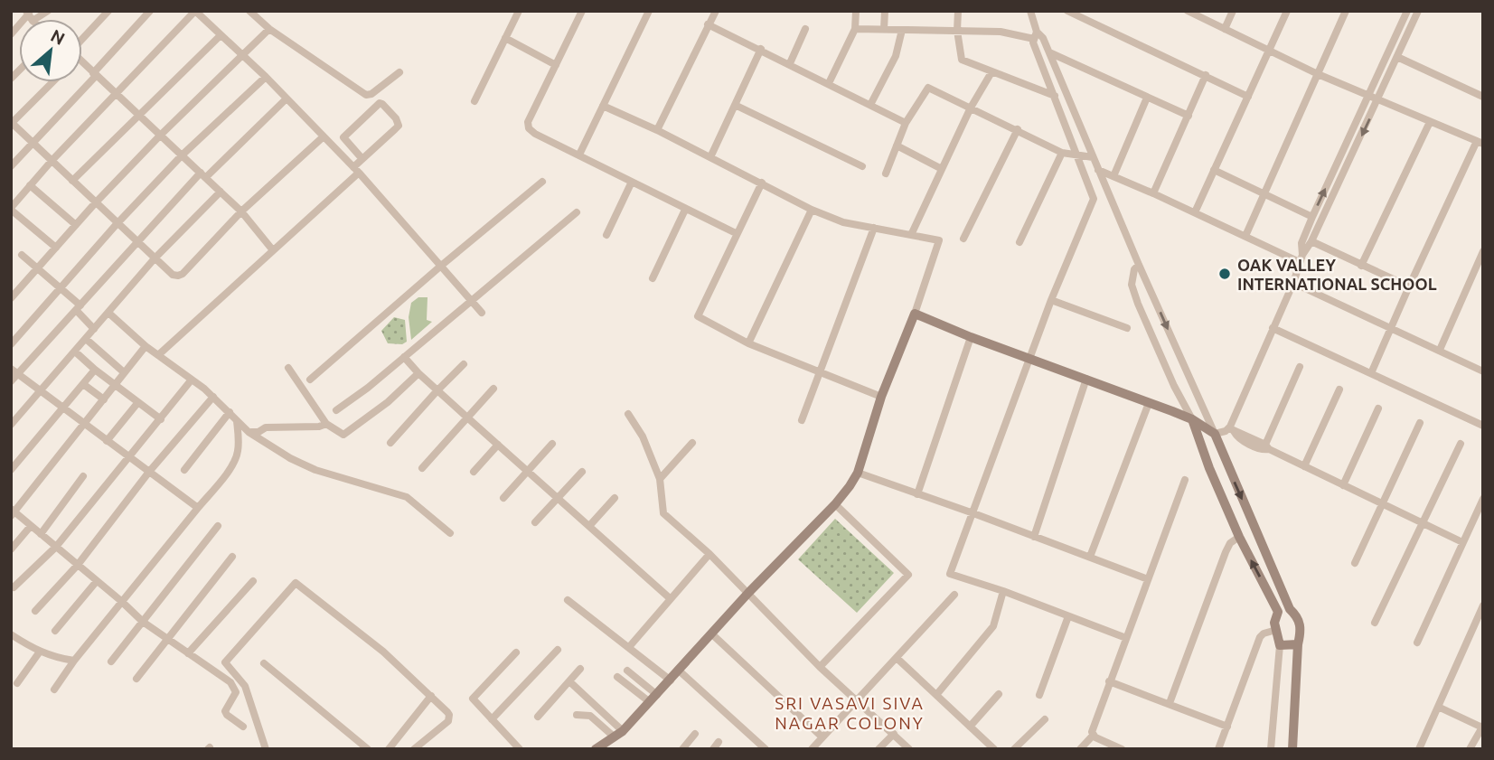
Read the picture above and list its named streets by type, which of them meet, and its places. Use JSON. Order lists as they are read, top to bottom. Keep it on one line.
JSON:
{"districts":["SRI VASAVI SIVA NAGAR COLONY"],"places":["OAK VALLEY INTERNATIONAL SCHOOL"],"north":"top right"}
